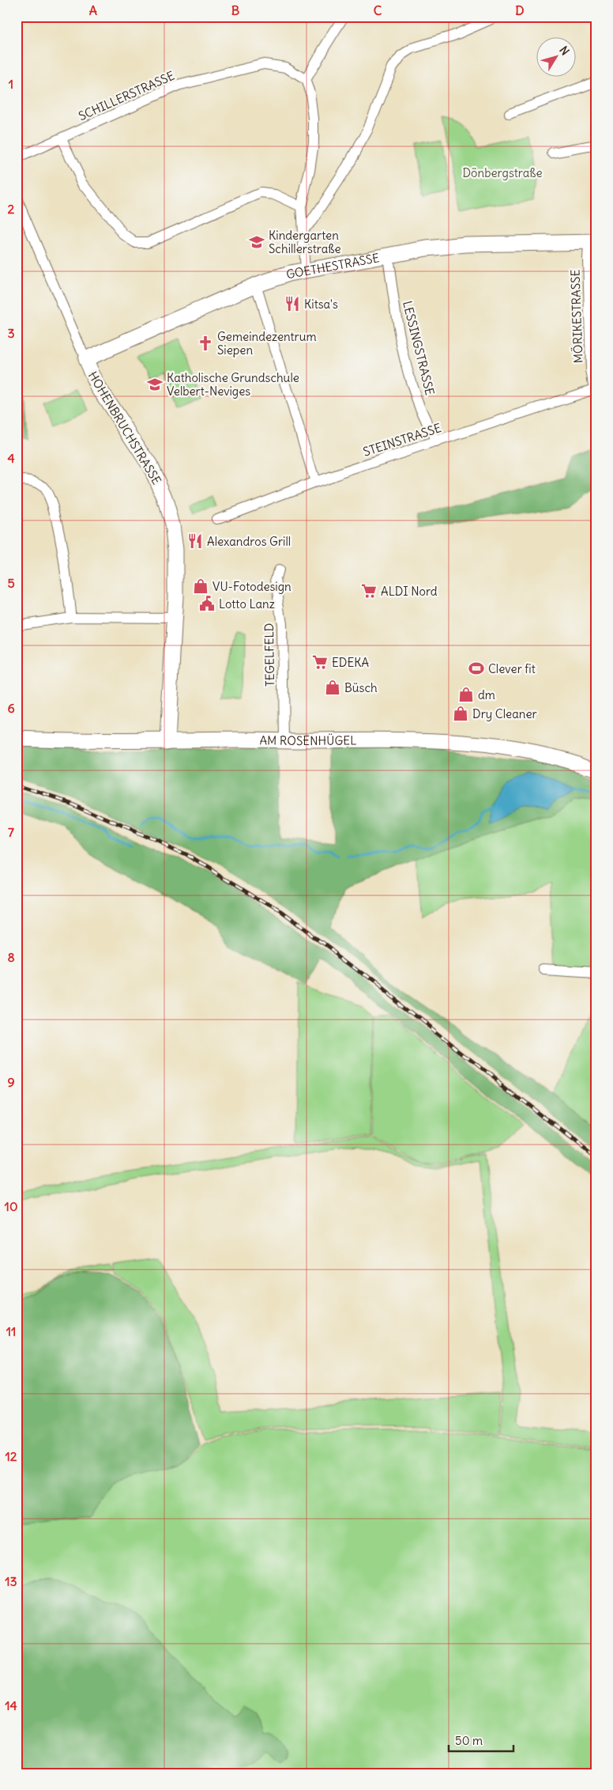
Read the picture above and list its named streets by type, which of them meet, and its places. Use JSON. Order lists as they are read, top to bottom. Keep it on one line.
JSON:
{"streets":{"street":["SCHILLERSTRASSE","GOETHESTRASSE","MÖRIKESTRASSE","LESSINGSTRASSE","HOHENBRUCHSTRASSE","STEINSTRASSE","TEGELFELD","AM ROSENHÜGEL"]},"crossings":[["GOETHESTRASSE","MÖRIKESTRASSE"],["GOETHESTRASSE","LESSINGSTRASSE"],["GOETHESTRASSE","HOHENBRUCHSTRASSE"],["MÖRIKESTRASSE","STEINSTRASSE"],["LESSINGSTRASSE","STEINSTRASSE"],["HOHENBRUCHSTRASSE","AM ROSENHÜGEL"],["TEGELFELD","AM ROSENHÜGEL"]],"parks":["Dönbergstraße"],"places":{"school or university":["Kindergarten Schillerstraße","Katholische Grundschule Velbert-Neviges"],"restaurant":["Kitsa's","Alexandros Grill"],"church":["Gemeindezentrum Siepen"],"shop":["VU-Fotodesign","Büsch","dm","Dry Cleaner"],"supermarket":["ALDI Nord","EDEKA"],"public building":["Lotto Lanz"],"sports":["Clever fit"]},"scale_bar":"50 m","north":"top right","grid":{"columns":["A","B","C","D"],"rows":["1","2","3","4","5","6","7","8","9","10","11","12","13","14"]}}
